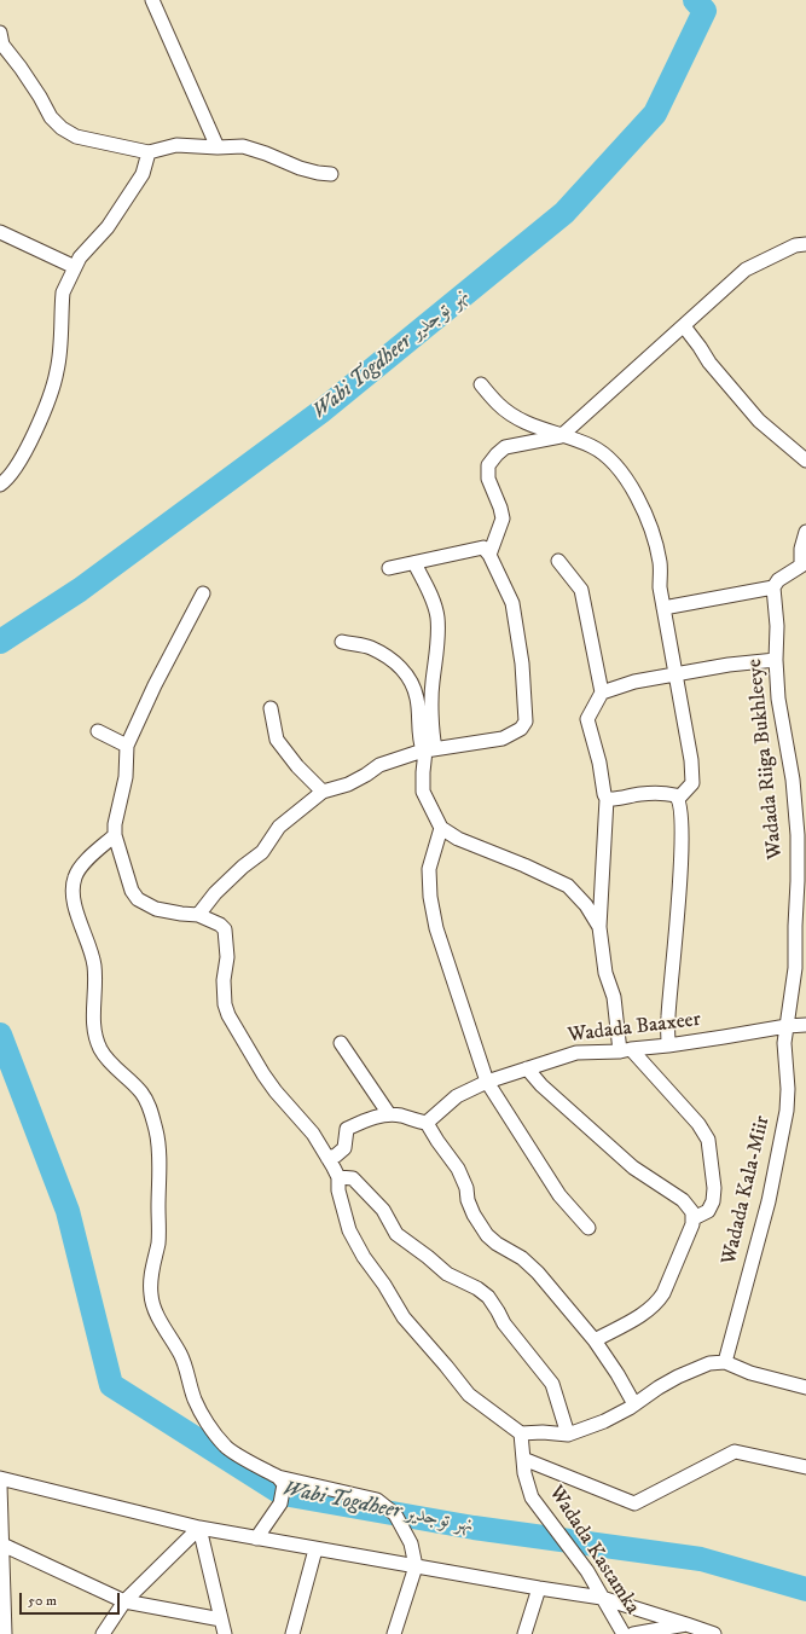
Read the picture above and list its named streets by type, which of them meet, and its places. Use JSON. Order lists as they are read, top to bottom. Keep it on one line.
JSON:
{"streets":{"street":["Wadada Riiga Bukhleeye","Wadada Baaxeer","Wadada Kala-Miir","Wadada Kastamka"]},"crossings":[["Wadada Riiga Bukhleeye","Wadada Baaxeer"],["Wadada Riiga Bukhleeye","Wadada Kala-Miir"],["Wadada Baaxeer","Wadada Kala-Miir"]],"water":["Wabi Togdheer نهر توجدير"],"scale_bar":"50 m"}
